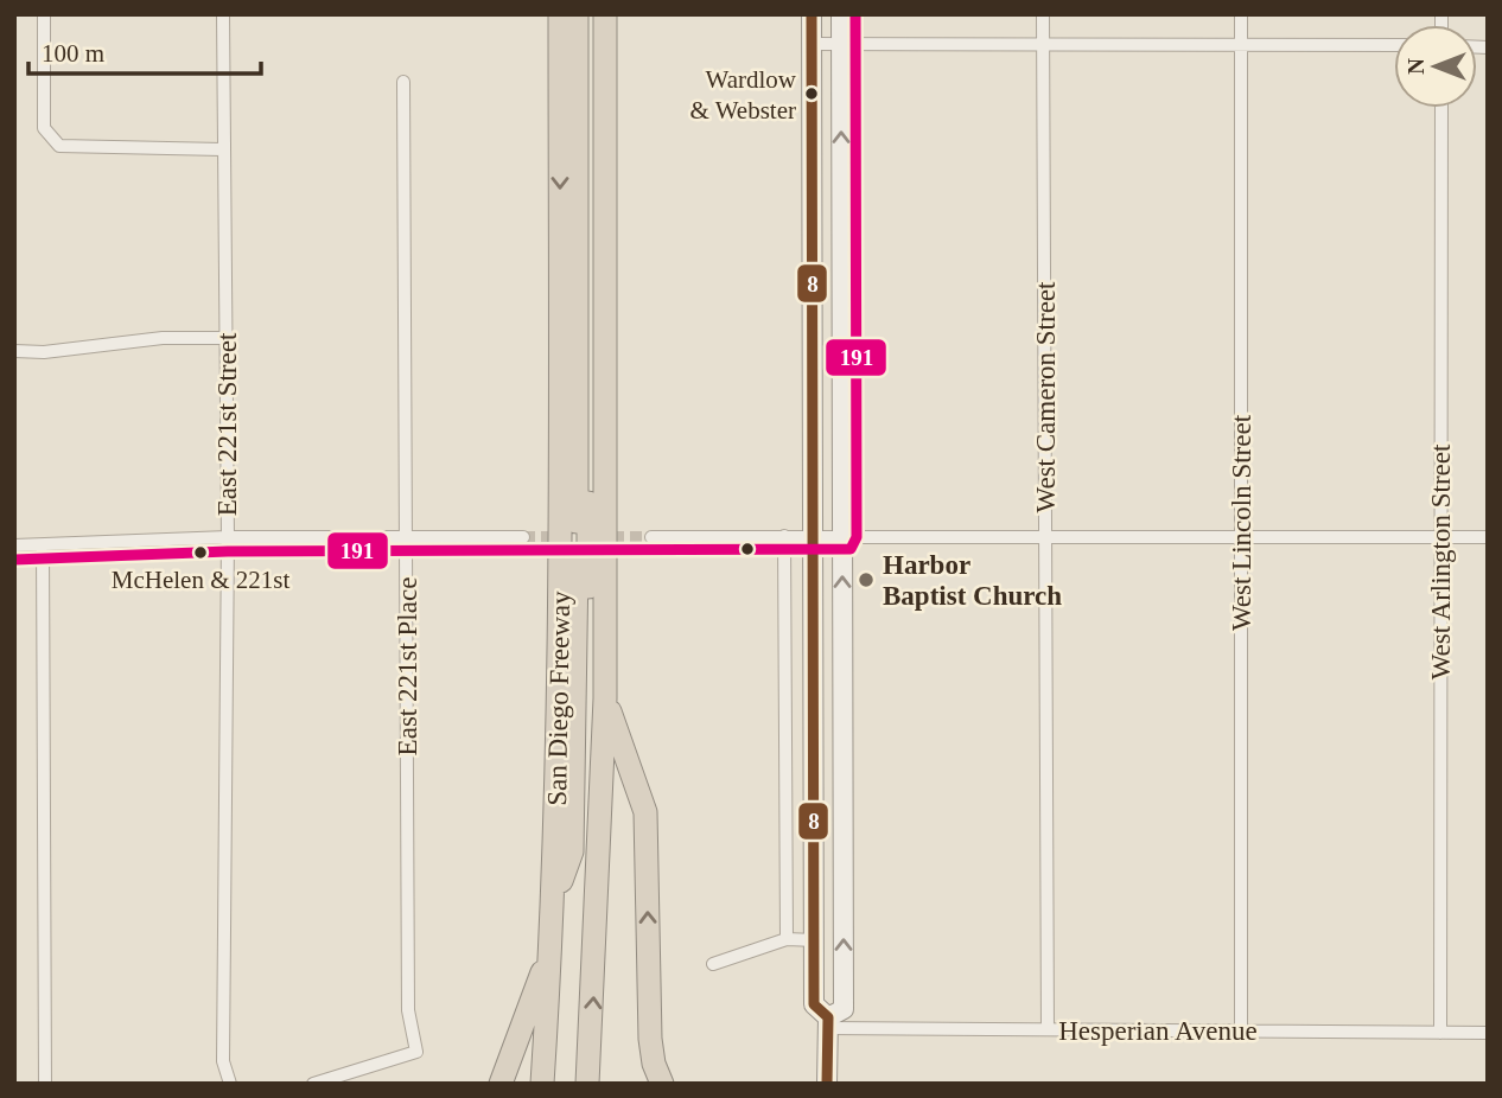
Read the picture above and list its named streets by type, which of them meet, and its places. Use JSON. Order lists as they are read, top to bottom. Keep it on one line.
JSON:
{"streets":{"highway":["San Diego Freeway"],"street":["West Cameron Street","East 221st Street","West Lincoln Street","West Arlington Street","East 221st Place","Hesperian Avenue"]},"crossings":[["West Cameron Street","Hesperian Avenue"],["West Lincoln Street","Hesperian Avenue"],["West Arlington Street","Hesperian Avenue"]],"places":["Wardlow & Webster","McHelen & 221st","Harbor Baptist Church"],"lines":["transit line 8","transit line 191"],"scale_bar":"100 m","north":"left"}
